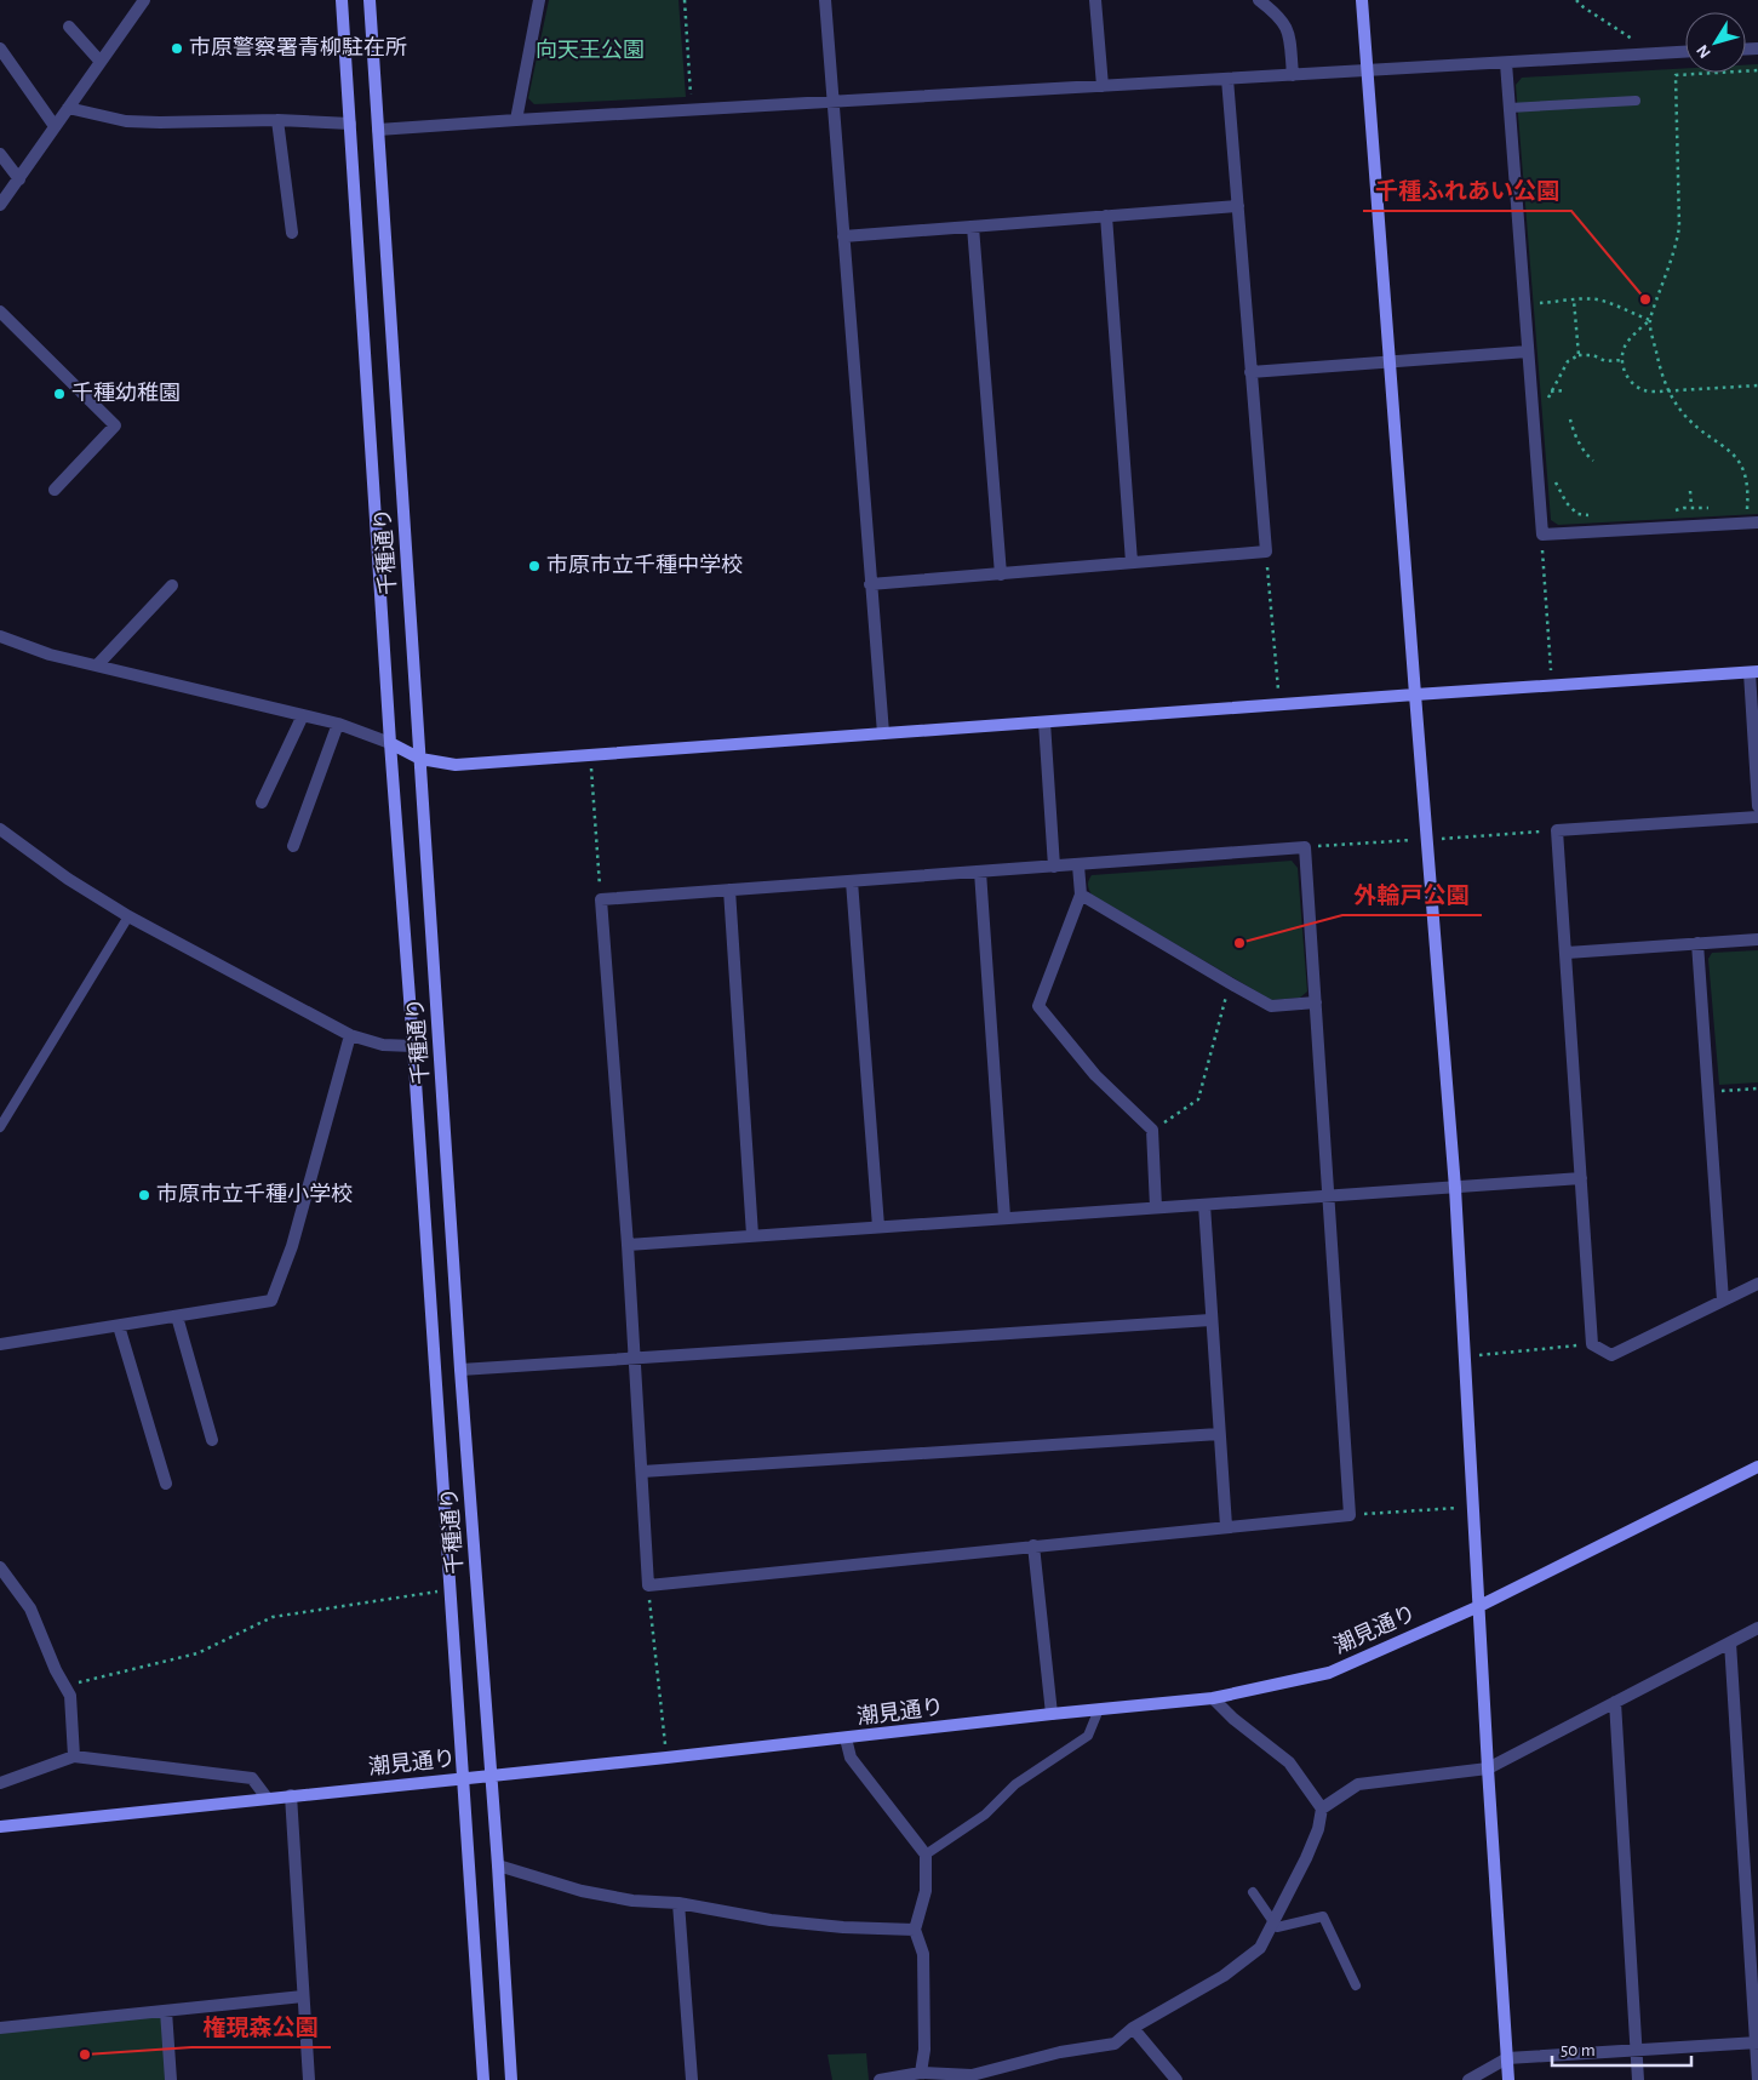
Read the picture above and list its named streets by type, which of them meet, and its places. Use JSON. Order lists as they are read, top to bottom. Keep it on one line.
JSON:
{"streets":{"street":["千種通り","潮見通り"]},"crossings":[["千種通り","潮見通り"]],"parks":["向天王公園"],"places":["市原警察署青柳駐在所","千種ふれあい公園","千種幼稚園","市原市立千種中学校","外輪戸公園","市原市立千種小学校","権現森公園"],"scale_bar":"50 m","north":"bottom left"}
